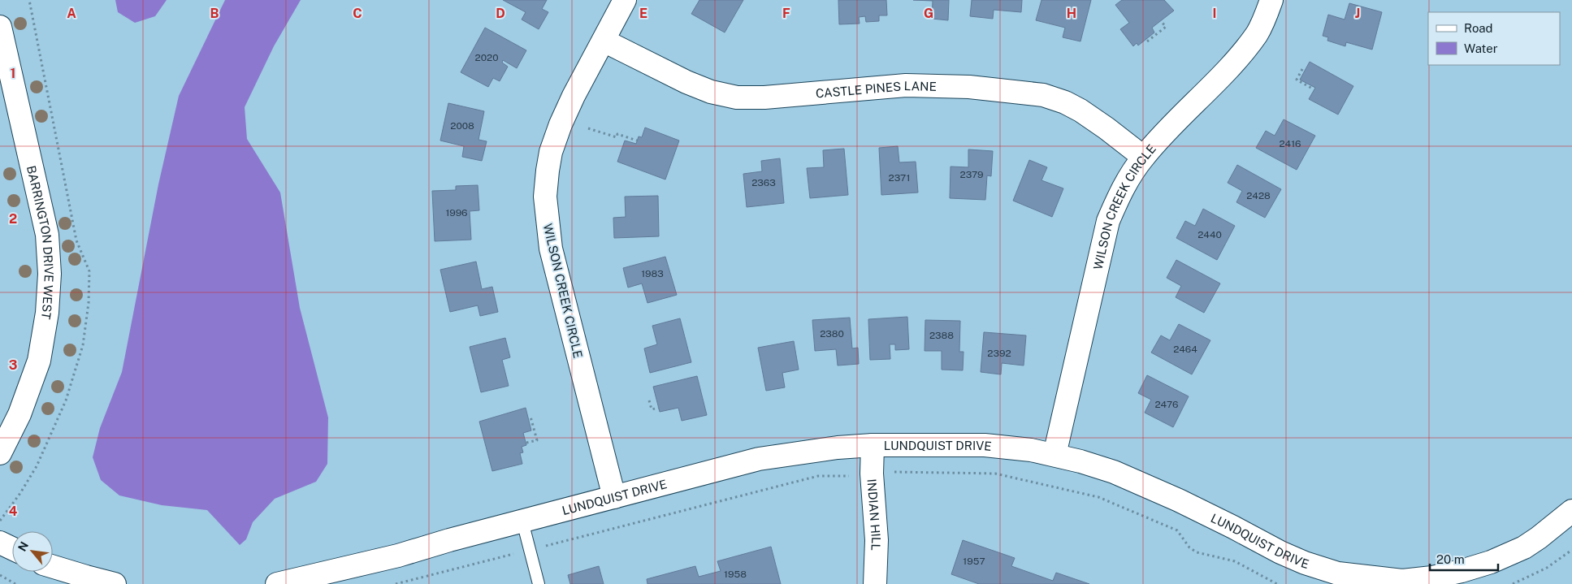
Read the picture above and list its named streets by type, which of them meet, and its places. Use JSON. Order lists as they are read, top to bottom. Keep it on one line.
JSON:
{"streets":{"street":["CASTLE PINES LANE","WILSON CREEK CIRCLE","BARRINGTON DRIVE WEST","LUNDQUIST DRIVE","INDIAN HILL"]},"crossings":[["CASTLE PINES LANE","WILSON CREEK CIRCLE"],["WILSON CREEK CIRCLE","LUNDQUIST DRIVE"],["LUNDQUIST DRIVE","INDIAN HILL"]],"house_numbers":["2020","2008","2416","2379","2371","2363","2428","1996","2440","1983","2380","2388","2464","2392","2476","1957","1958"],"legend":["Road","Water"],"scale_bar":"20 m","north":"top left","grid":{"columns":["A","B","C","D","E","F","G","H","I","J"],"rows":["1","2","3","4"]}}
